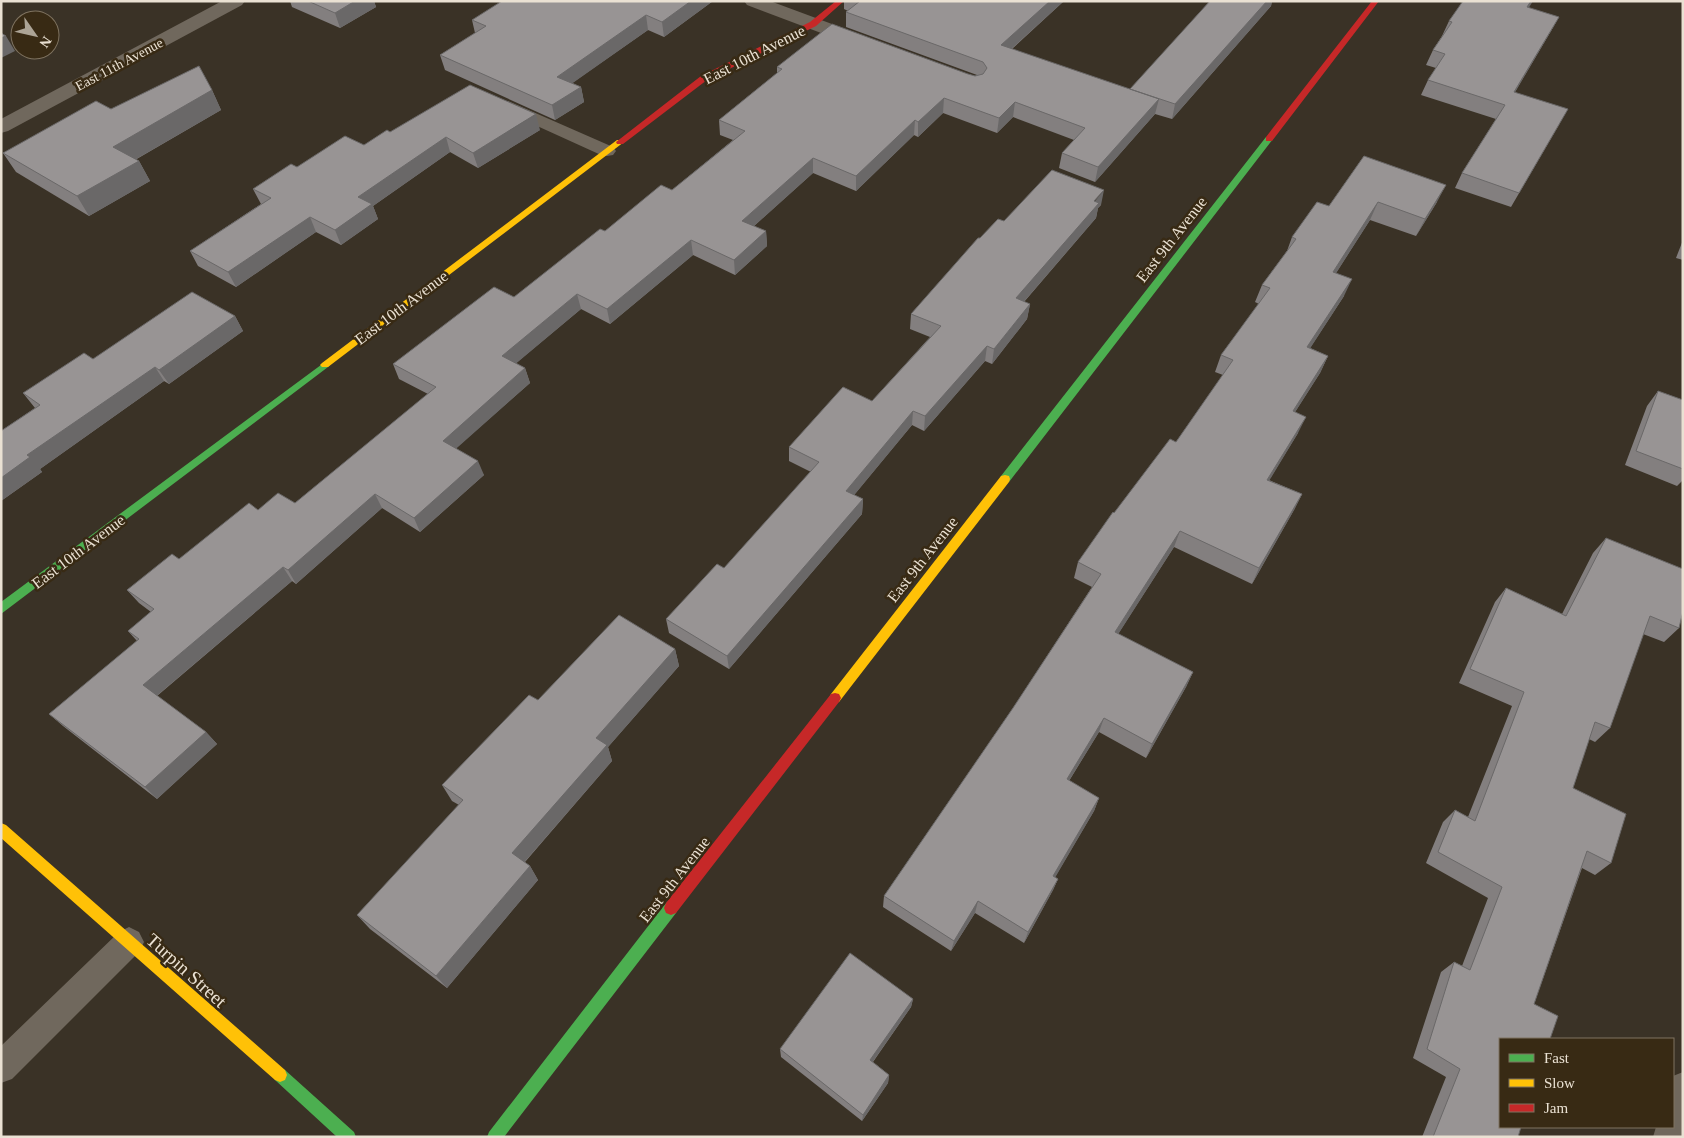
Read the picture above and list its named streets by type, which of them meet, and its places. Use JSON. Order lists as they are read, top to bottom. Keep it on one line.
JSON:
{"streets":{"street":["East 10th Avenue","East 11th Avenue","East 9th Avenue","Turpin Street"]},"legend":["Fast","Slow","Jam"],"north":"bottom right"}
